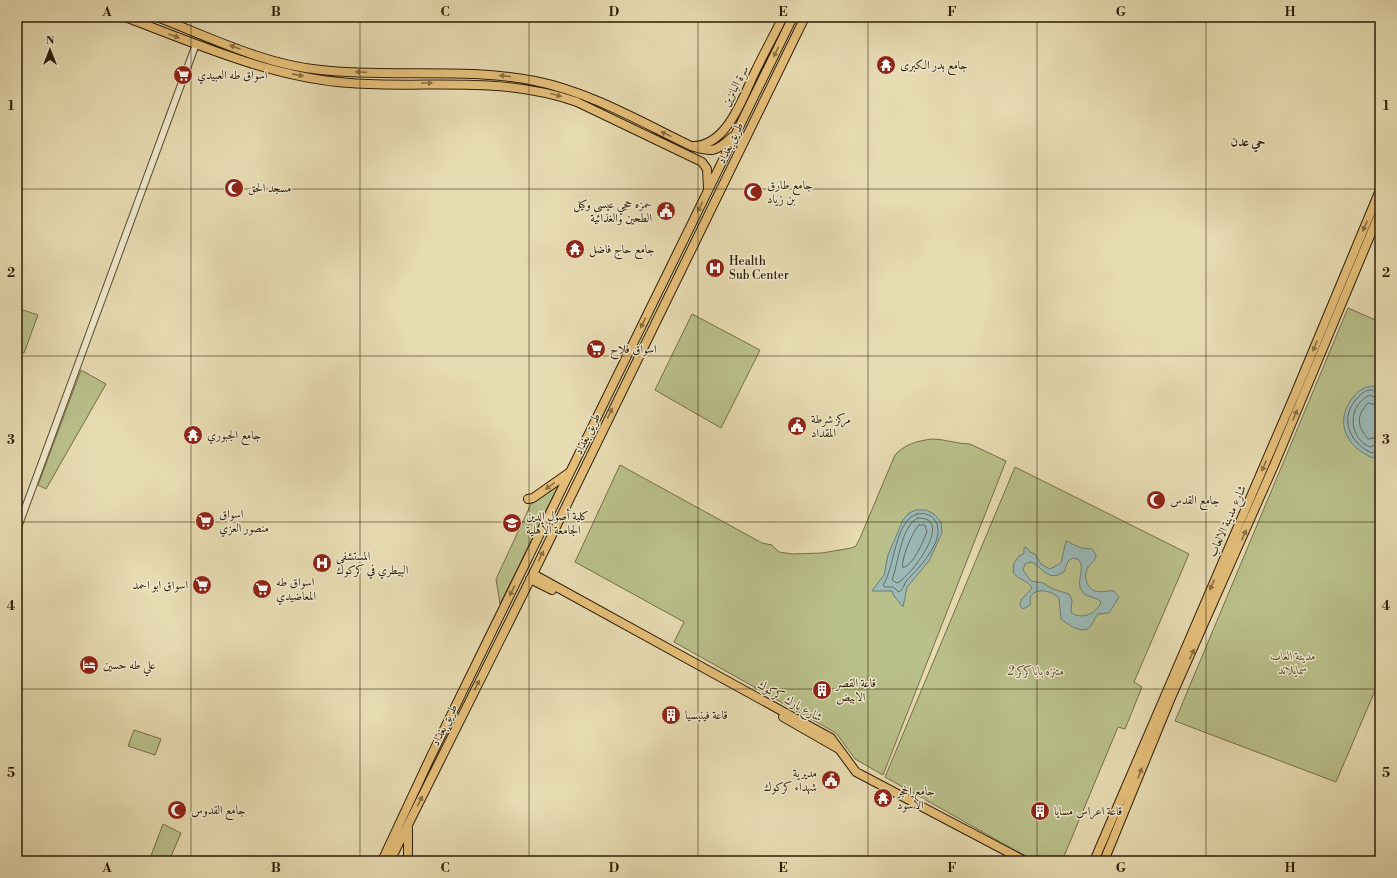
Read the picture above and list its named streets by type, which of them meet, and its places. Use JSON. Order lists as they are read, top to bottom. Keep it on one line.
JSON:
{"streets":{"main road":["سرة البانزين","طريق بغداد","شارع مدينة الالعاب","شارع بارك كركوك"]},"crossings":[["طريق بغداد","شارع بارك كركوك"]],"districts":["حي عدن"],"parks":["مدينة العاب سمايلاند","متنزه باباكركر 2"],"places":{"temple":["جامع بدر الكبرى","جامع حاج فاضل","جامع الجبوري","جامع الحجر الاسود"],"supermarket":["اسواق طه العبيدي","اسواق فلاح","اسواق منصور العزي","اسواق ابو احمد","اسواق طه المعاضيدي"],"mosque":["مسجد الحق","جامع طارق بن زياد","جامع القدس","جامع القدوس"],"public building":["حمزه حجي عيسى وكيل الطحين والغذائية","مركز شرطة المقداد","مديرية شهداء كركوك"],"hospital":["Health Sub Center","المستشفى البيطري في كركوك"],"school or university":["كلية أصول الدين الجامعة الأهلية"],"hotel":["علي طه حسين"],"building":["قاعة القصر الابيض","قاعة فينيسيا","قاعة اعراس مسايا"]},"north":"top","grid":{"columns":["A","B","C","D","E","F","G","H"],"rows":["1","2","3","4","5"]}}
